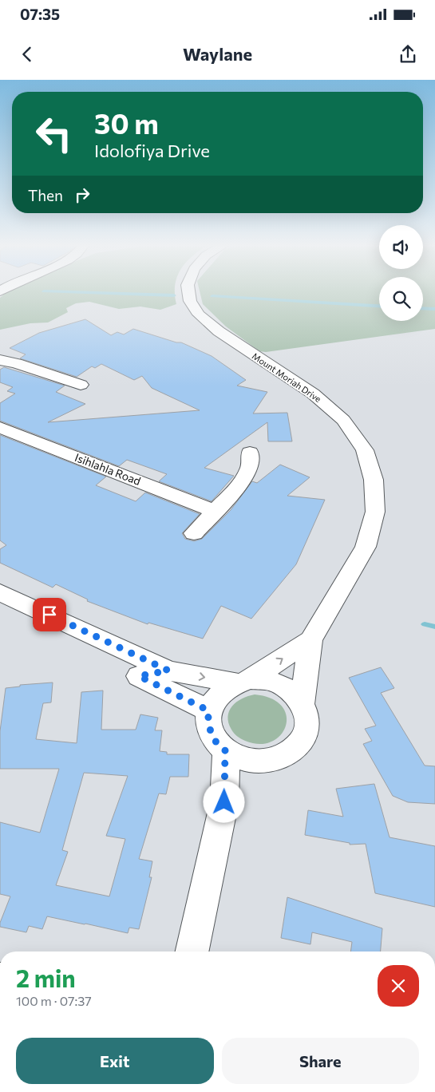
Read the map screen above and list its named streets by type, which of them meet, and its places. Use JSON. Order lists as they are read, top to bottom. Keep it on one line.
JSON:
{"streets":{"street":["Mount Moriah Drive","Isihlahla Road"]},"page":{"status":"07:35","header":"Waylane","turn":["30 m","Idolofiya Drive"],"then":"Then","heading":["2 min","100 m · 07:37"],"buttons":["Exit","Share"]}}
